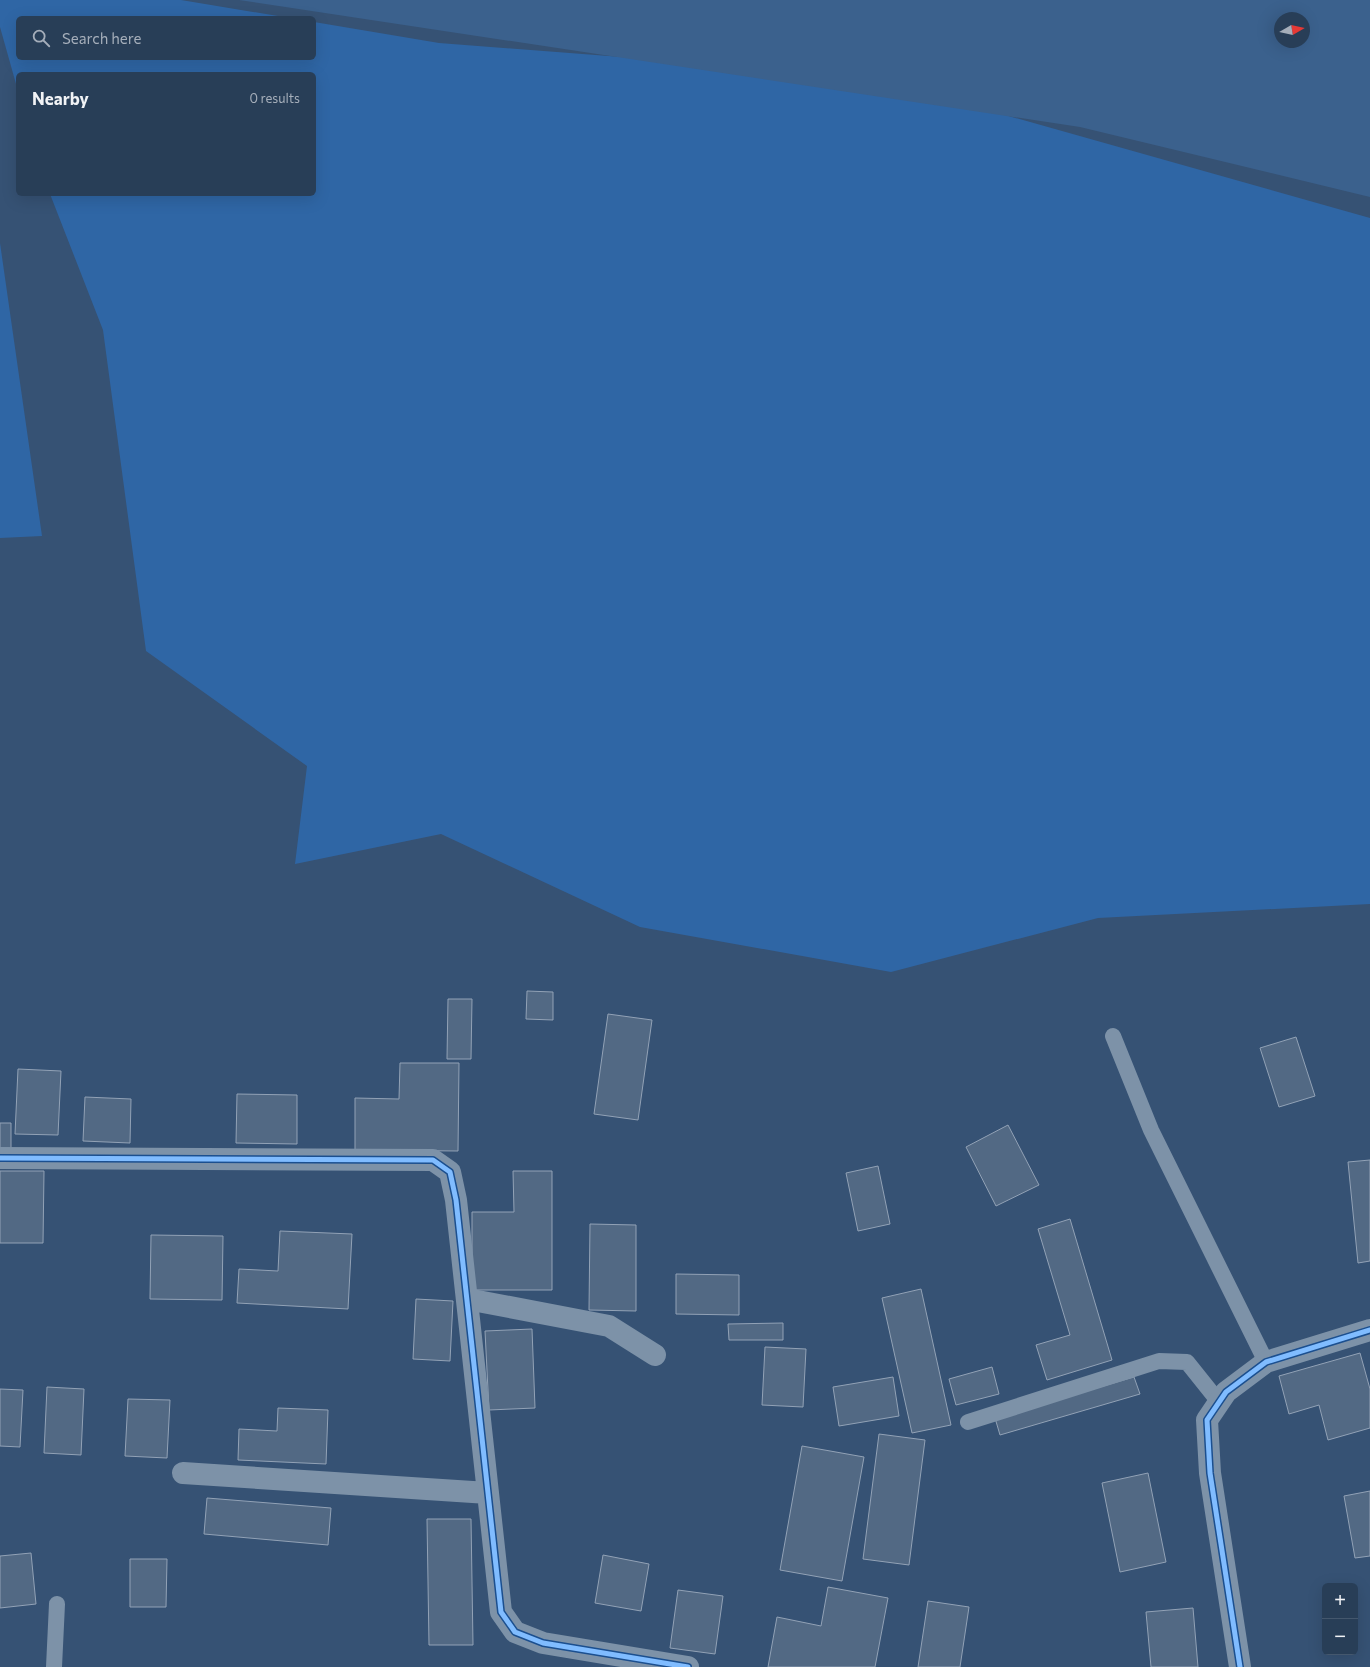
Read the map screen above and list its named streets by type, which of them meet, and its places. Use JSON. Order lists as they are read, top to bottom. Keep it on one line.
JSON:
{"north":"right","page":{"search":"Search here","heading":["Nearby","0 results"],"map_buttons":["+","−"]}}
